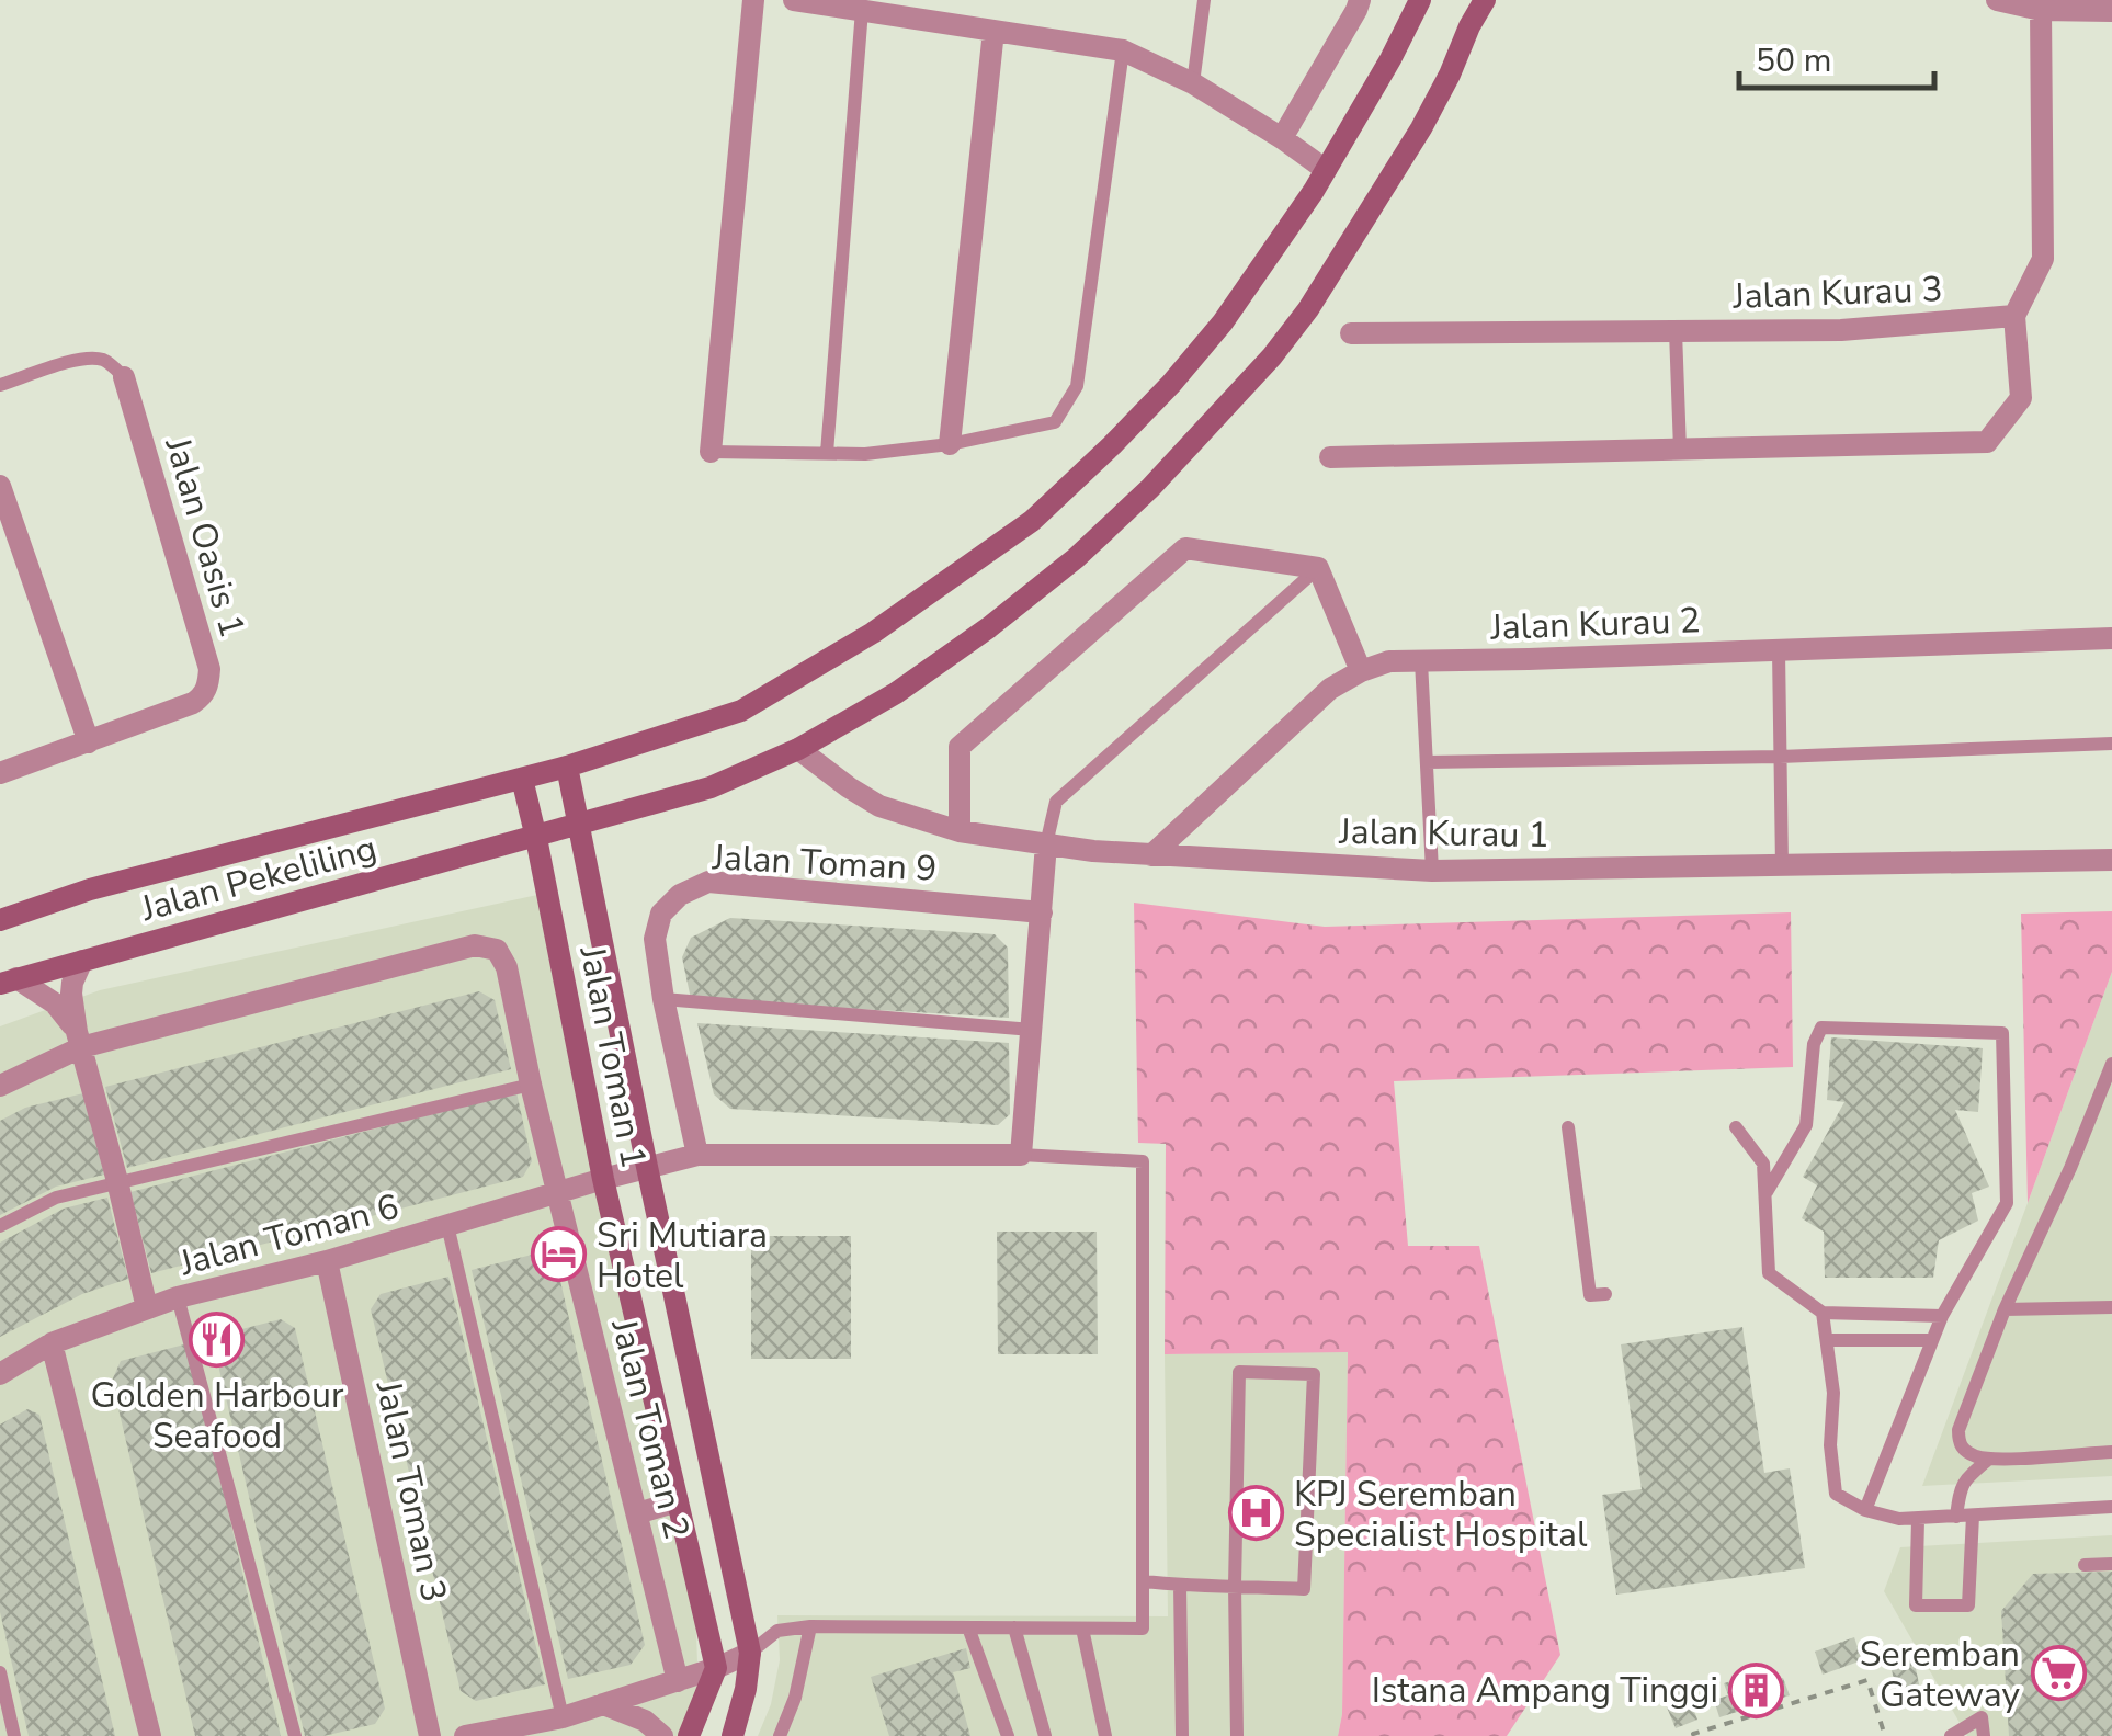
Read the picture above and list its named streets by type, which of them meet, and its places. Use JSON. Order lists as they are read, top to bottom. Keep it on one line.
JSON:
{"streets":{"street":["Jalan Kurau 3","Jalan Oasis 1","Jalan Kurau 2","Jalan Kurau 1","Jalan Toman 9","Jalan Pekeliling","Jalan Toman 1","Jalan Toman 6","Jalan Toman 2","Jalan Toman 3"]},"crossings":[["Jalan Kurau 2","Jalan Kurau 1"],["Jalan Kurau 1","Jalan Pekeliling"],["Jalan Toman 9","Jalan Toman 6"],["Jalan Pekeliling","Jalan Toman 1"],["Jalan Toman 1","Jalan Toman 6"],["Jalan Toman 6","Jalan Toman 2"],["Jalan Toman 6","Jalan Toman 3"]],"places":{"hotel":["Sri Mutiara Hotel"],"restaurant":["Golden Harbour Seafood"],"hospital":["KPJ Seremban Specialist Hospital"],"supermarket":["Seremban Gateway"],"building":["Istana Ampang Tinggi"]},"scale_bar":"50 m"}
